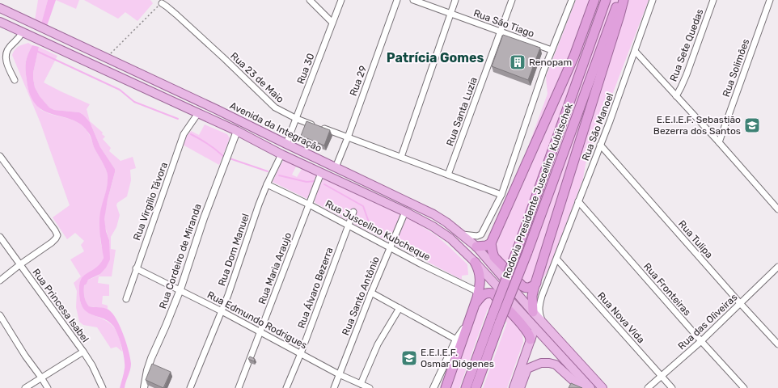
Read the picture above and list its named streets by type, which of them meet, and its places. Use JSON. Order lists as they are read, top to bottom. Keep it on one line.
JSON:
{"streets":{"highway":["Rodovia Presidente Juscelino Kubitschek"],"main road":["Avenida da Integração"],"street":["Rua São Tiago","Rua Sete Quedas","Rua Solimões","Rua 30","Rua 23 de Maio","Rua 29","Rua Santa Luzia","Rua São Manoel","Rua Virgílio Távora","Rua Juscelino Kubcheque","Rua Tulipa","Rua Dom Manuel","Rua Cordeiro de Miranda","Rua Maria Araujo","Rua Álvaro Bezerra","Rua Fronteiras","Rua Santo Antônio","Rua Princesa Isabel","Rua Nova Vida","Rua Edmundo Rodrigues","Rua das Oliveiras"]},"crossings":[["Rua São Tiago","Rua Santa Luzia"],["Rua Sete Quedas","Rua Solimões"],["Rua Sete Quedas","Rua São Manoel"],["Rua 30","Rua 23 de Maio"],["Rua 30","Avenida da Integração"],["Rua 23 de Maio","Rua 29"],["Rua 23 de Maio","Rua Santa Luzia"],["Rua 29","Avenida da Integração"],["Avenida da Integração","Rua São Manoel"],["Rua São Manoel","Rua Tulipa"],["Rua São Manoel","Rua Fronteiras"],["Rua São Manoel","Rua Nova Vida"],["Rua Virgílio Távora","Rua Edmundo Rodrigues"],["Rua Juscelino Kubcheque","Rua Dom Manuel"],["Rua Juscelino Kubcheque","Rua Maria Araujo"],["Rua Juscelino Kubcheque","Rua Álvaro Bezerra"],["Rua Juscelino Kubcheque","Rua Santo Antônio"],["Rua Tulipa","Rua das Oliveiras"],["Rua Dom Manuel","Rua Edmundo Rodrigues"],["Rua Cordeiro de Miranda","Rua Edmundo Rodrigues"],["Rua Maria Araujo","Rua Edmundo Rodrigues"],["Rua Álvaro Bezerra","Rua Edmundo Rodrigues"],["Rua Fronteiras","Rua das Oliveiras"],["Rua Santo Antônio","Rua Edmundo Rodrigues"],["Rua Nova Vida","Rua das Oliveiras"]],"districts":["Patrícia Gomes"],"places":{"building":["Renopam"],"school or university":["E.E.I.E.F. Sebastião Bezerra dos Santos","E.E.I.E.F. Osmar Diógenes"]}}
